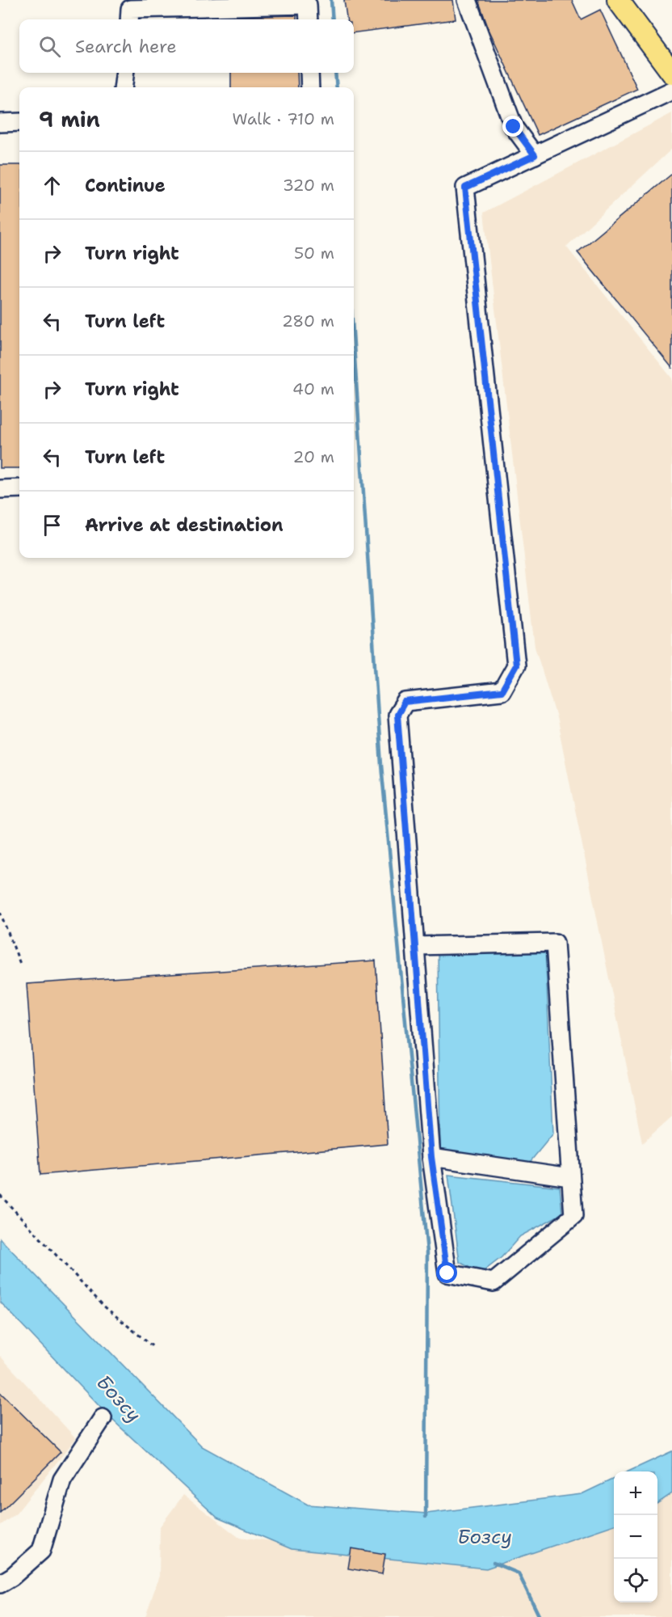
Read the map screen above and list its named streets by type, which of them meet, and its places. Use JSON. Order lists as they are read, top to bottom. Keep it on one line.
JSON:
{"water":["Бозсу"],"page":{"search":"Search here","heading":["9 min","Walk · 710 m"],"list":[["Continue","320 m"],["Turn right","50 m"],["Turn left","280 m"],["Turn right","40 m"],["Turn left","20 m"],"Arrive at destination"],"map_buttons":["+","−"]}}
